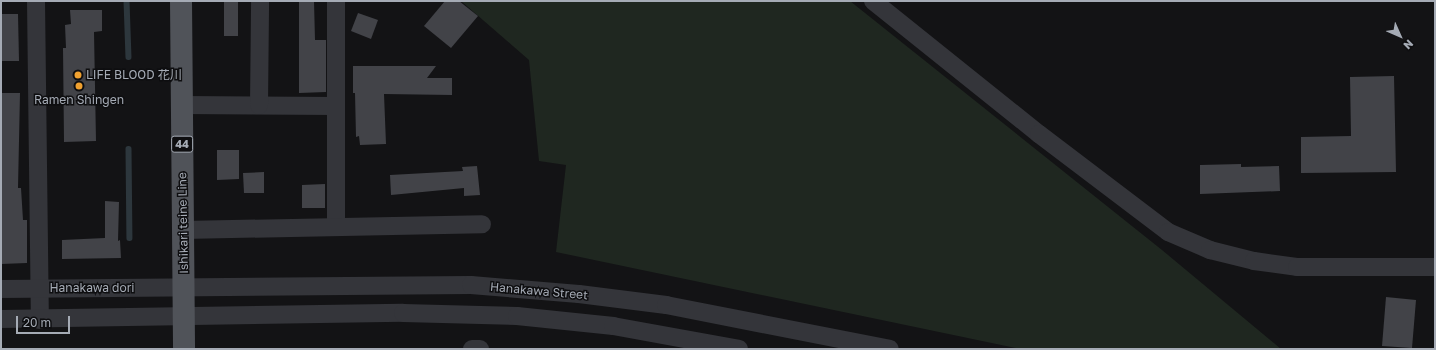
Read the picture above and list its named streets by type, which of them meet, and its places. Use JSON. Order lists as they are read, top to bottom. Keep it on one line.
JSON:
{"streets":{"main road":["44","Ishikari teine Line"],"street":["Hanakawa dori","Hanakawa Street"]},"crossings":[["Ishikari teine Line","Hanakawa dori"],["Ishikari teine Line","Hanakawa Street"],["Hanakawa dori","Hanakawa Street"]],"places":["LIFE BLOOD 花川","Ramen Shingen"],"scale_bar":"20 m","north":"bottom right"}
